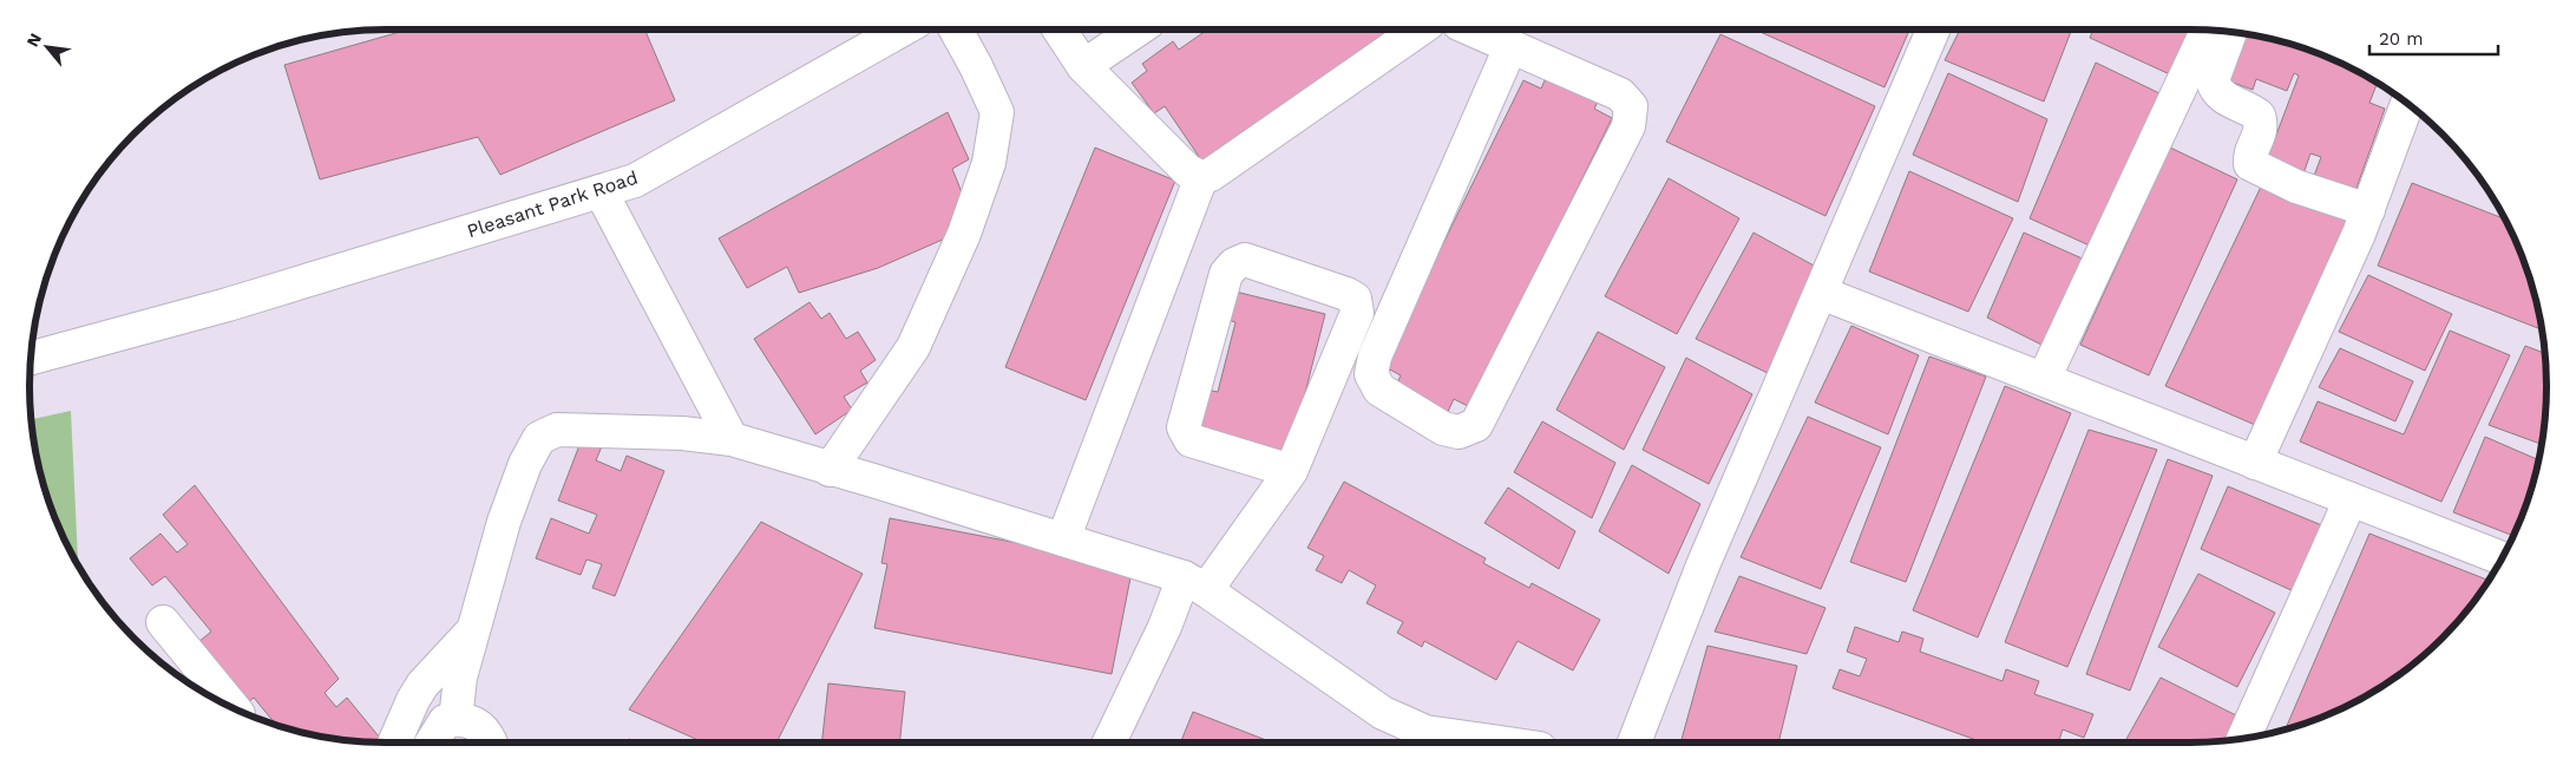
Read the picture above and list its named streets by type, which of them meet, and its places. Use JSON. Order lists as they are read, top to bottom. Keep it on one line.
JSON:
{"streets":{"street":["Pleasant Park Road"]},"scale_bar":"20 m","north":"top left"}
